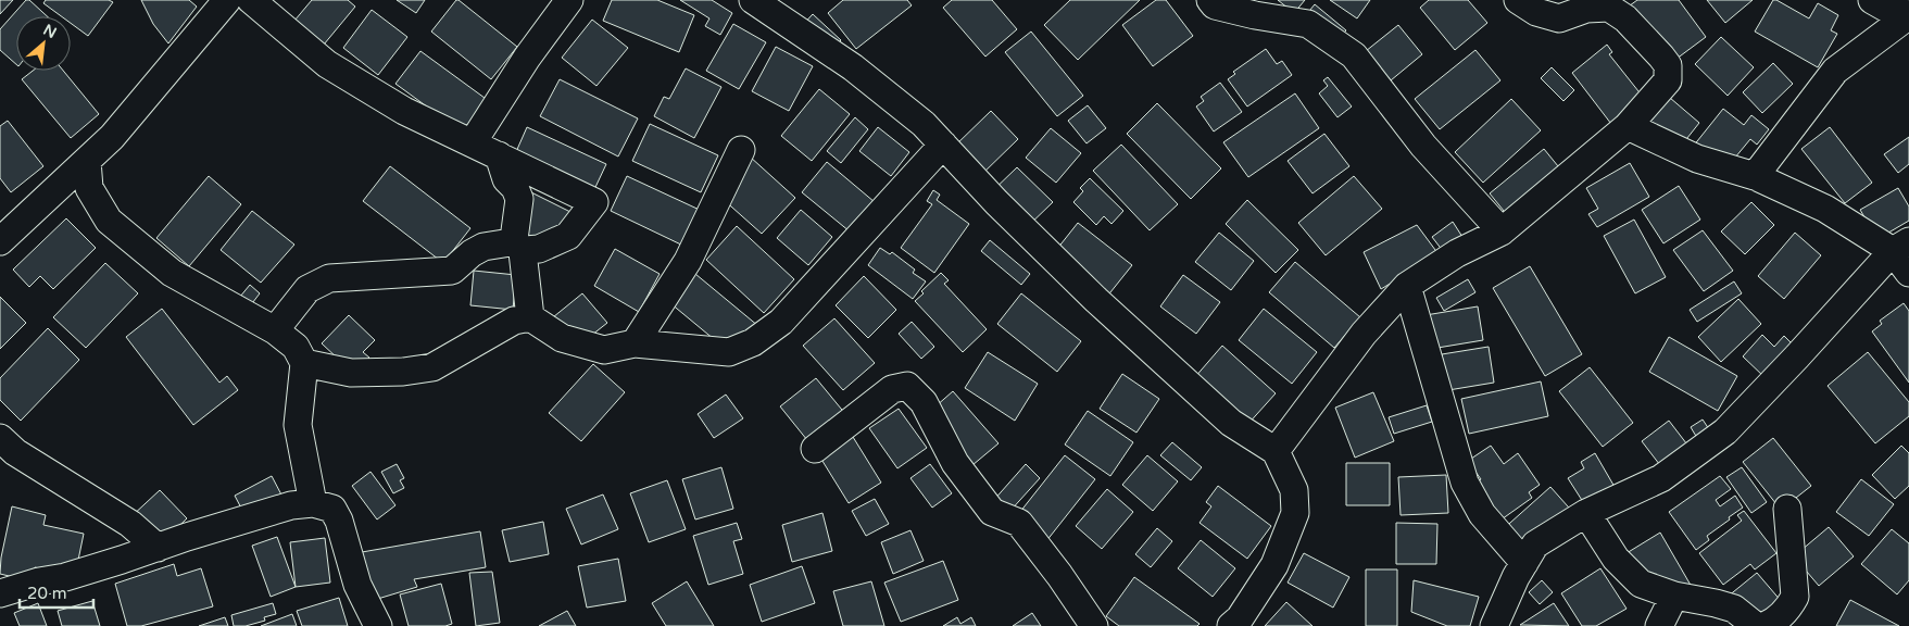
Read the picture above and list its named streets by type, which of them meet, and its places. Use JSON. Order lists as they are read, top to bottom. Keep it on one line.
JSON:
{"scale_bar":"20 m","north":"top right"}
